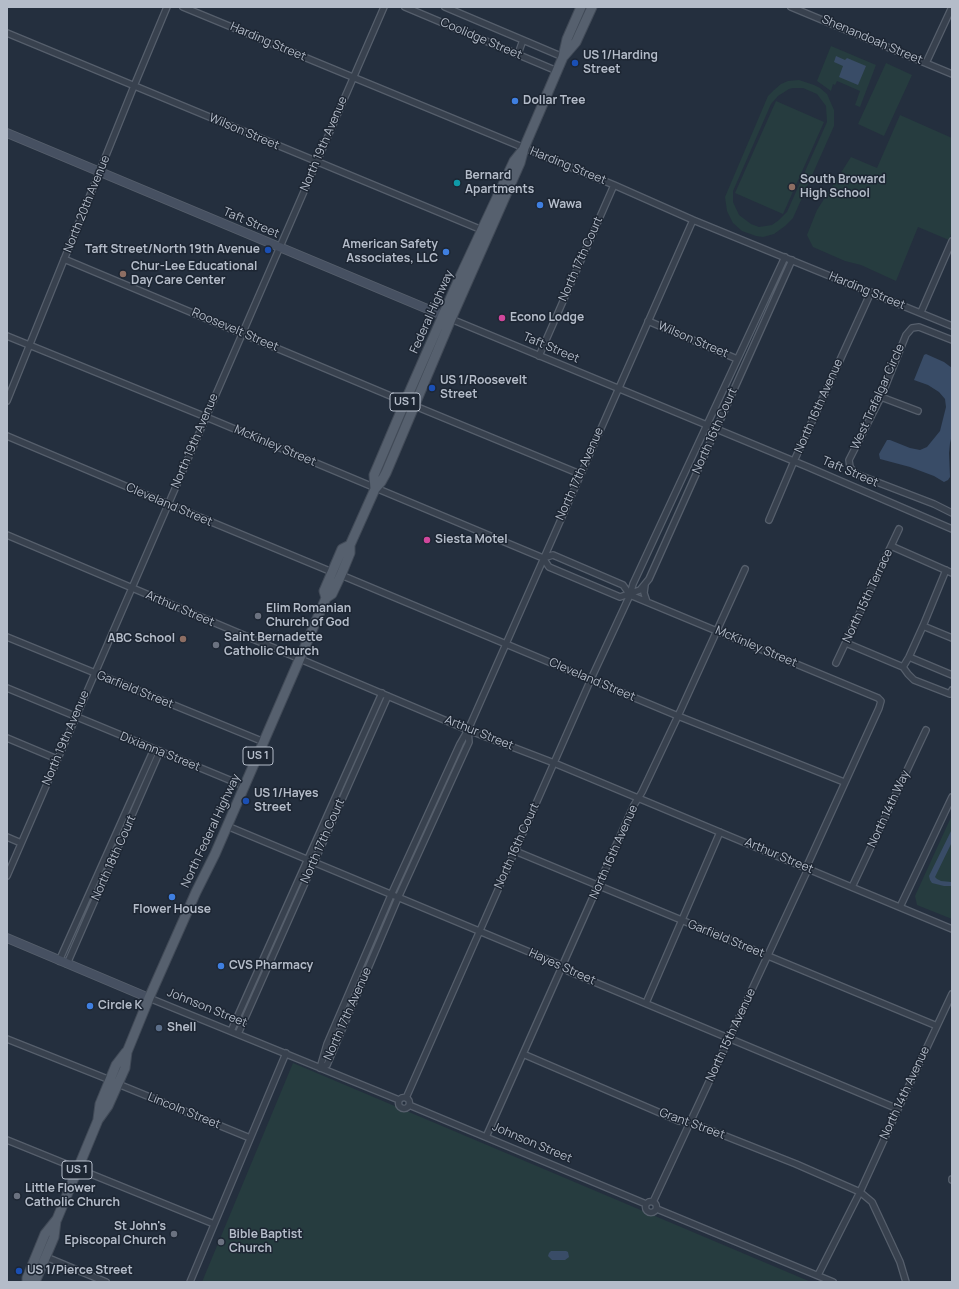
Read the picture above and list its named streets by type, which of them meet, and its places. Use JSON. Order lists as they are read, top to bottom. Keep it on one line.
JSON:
{"streets":{"main road":["Federal Highway","US 1","North Federal Highway"],"street":["Coolidge Street","Shenandoah Street","Harding Street","Wilson Street","North 19th Avenue","North 20th Avenue","Taft Street","North 17th Court","Roosevelt Street","West Trafalgar Circle","North 16th Avenue","North 16th Court","McKinley Street","North 17th Avenue","Cleveland Street","North 15th Terrace","Arthur Street","Garfield Street","Dixianna Street","North 14th Way","North 18th Court","Hayes Street","Johnson Street","North 15th Avenue","North 14th Avenue","Lincoln Street","Grant Street"]},"crossings":[["Coolidge Street","Federal Highway"],["Harding Street","North 19th Avenue"],["Harding Street","North 17th Court"],["Harding Street","Federal Highway"],["Harding Street","North 16th Avenue"],["Harding Street","North 16th Court"],["Harding Street","North 17th Avenue"],["Wilson Street","North 19th Avenue"],["Wilson Street","North 20th Avenue"],["Wilson Street","Federal Highway"],["Wilson Street","North 16th Court"],["Wilson Street","North 17th Avenue"],["North 19th Avenue","Taft Street"],["North 19th Avenue","Roosevelt Street"],["North 19th Avenue","McKinley Street"],["North 19th Avenue","Cleveland Street"],["North 19th Avenue","Arthur Street"],["North 19th Avenue","Garfield Street"],["North 19th Avenue","Dixianna Street"],["North 20th Avenue","Taft Street"],["North 20th Avenue","Roosevelt Street"],["North 20th Avenue","McKinley Street"],["Taft Street","North 17th Court"],["Taft Street","Federal Highway"],["Taft Street","North 16th Avenue"],["Taft Street","North 16th Court"],["Taft Street","North 17th Avenue"],["North 17th Court","Arthur Street"],["North 17th Court","Hayes Street"],["North 17th Court","Johnson Street"],["Federal Highway","Roosevelt Street"],["Federal Highway","McKinley Street"],["Federal Highway","Cleveland Street"],["Federal Highway","North Federal Highway"],["US 1","North Federal Highway"],["North 16th Avenue","McKinley Street"],["North 16th Avenue","Cleveland Street"],["North 16th Avenue","Arthur Street"],["North 16th Avenue","Garfield Street"],["North 16th Avenue","Hayes Street"],["North 16th Avenue","Johnson Street"],["North 16th Avenue","Grant Street"],["North 16th Court","McKinley Street"],["North 16th Court","Cleveland Street"],["North 16th Court","Arthur Street"],["North 16th Court","Garfield Street"],["North 16th Court","Hayes Street"],["North 16th Court","Johnson Street"],["McKinley Street","North 17th Avenue"],["McKinley Street","North 15th Avenue"],["North 17th Avenue","Cleveland Street"],["North 17th Avenue","Arthur Street"],["North 17th Avenue","Hayes Street"],["North 17th Avenue","Johnson Street"],["Cleveland Street","North 15th Avenue"],["Arthur Street","North 14th Way"],["Arthur Street","North Federal Highway"],["Arthur Street","North 15th Avenue"],["Garfield Street","North Federal Highway"],["Garfield Street","North 15th Avenue"],["Garfield Street","North 14th Avenue"],["Dixianna Street","North Federal Highway"],["Dixianna Street","North 18th Court"],["North Federal Highway","Hayes Street"],["North Federal Highway","Johnson Street"],["North Federal Highway","Lincoln Street"],["North 18th Court","Johnson Street"],["Hayes Street","North 15th Avenue"],["Hayes Street","North 14th Avenue"],["Johnson Street","North 15th Avenue"],["North 15th Avenue","Grant Street"],["North 14th Avenue","Grant Street"]],"places":["US 1/Harding Street","Dollar Tree","Bernard Apartments","South Broward High School","Wawa","Taft Street/North 19th Avenue","American Safety Associates, LLC","Chur-Lee Educational Day Care Center","Econo Lodge","US 1/Roosevelt Street","Siesta Motel","Elim Romanian Church of God","ABC School","Saint Bernadette Catholic Church","US 1/Hayes Street","Flower House","CVS Pharmacy","Circle K","Shell","Little Flower Catholic Church","St John's Episcopal Church","Bible Baptist Church","US 1/Pierce Street"]}
